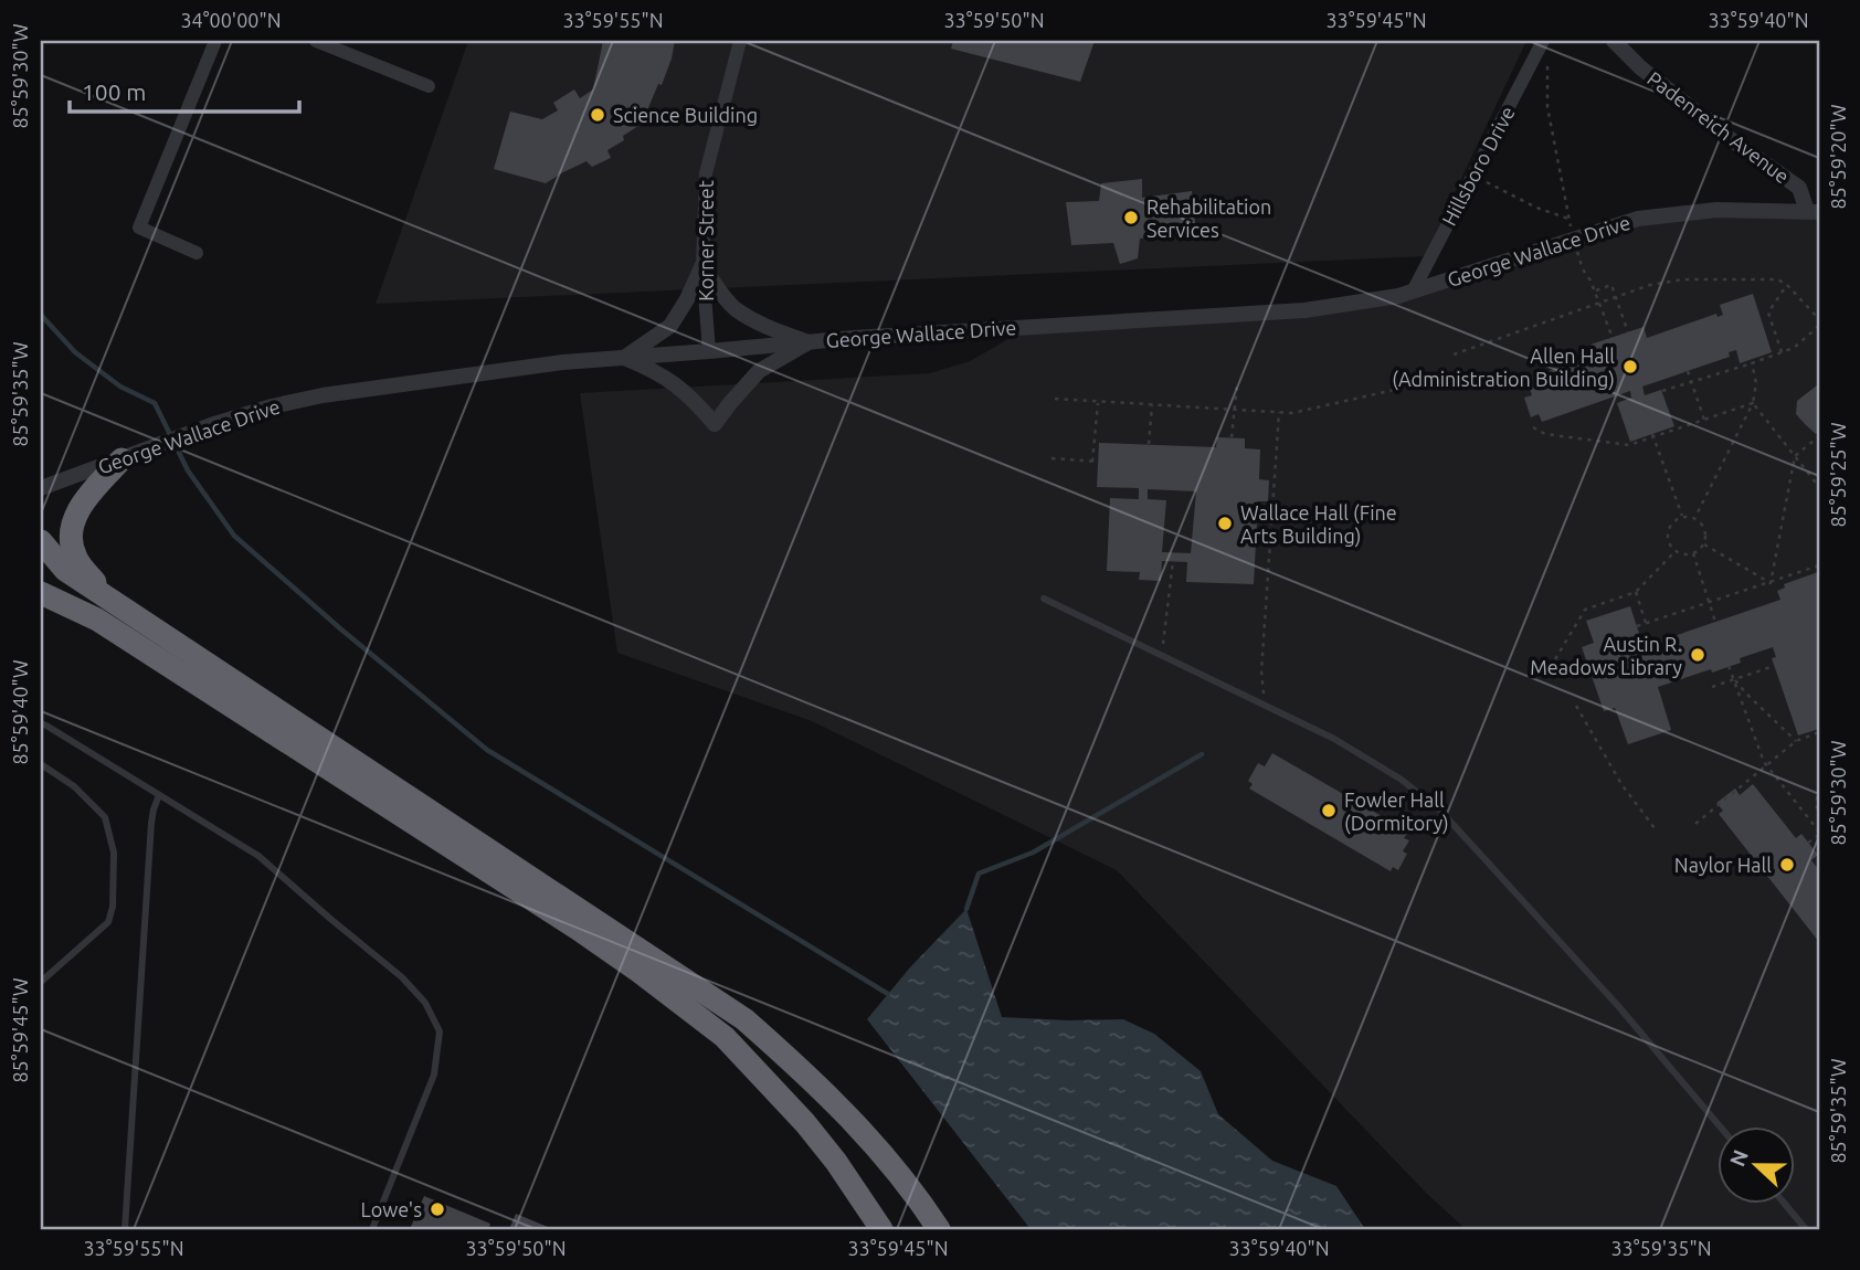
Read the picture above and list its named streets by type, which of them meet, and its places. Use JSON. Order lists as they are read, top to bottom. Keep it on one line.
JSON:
{"streets":{"street":["Padenreich Avenue","Hillsboro Drive","Korner Street","George Wallace Drive"]},"crossings":[["Padenreich Avenue","George Wallace Drive"],["Hillsboro Drive","George Wallace Drive"],["Korner Street","George Wallace Drive"]],"places":["Science Building","Rehabilitation Services","Allen Hall (Administration Building)","Wallace Hall (Fine Arts Building)","Austin R. Meadows Library","Fowler Hall (Dormitory)","Naylor Hall","Lowe's"],"scale_bar":"100 m","north":"left","coordinates":["34°00'00\"N","33°59'55\"N","33°59'50\"N","33°59'45\"N","33°59'40\"N","85°59'30\"W","85°59'20\"W","85°59'35\"W","85°59'25\"W","85°59'40\"W","85°59'45\"W","33°59'35\"N"]}
